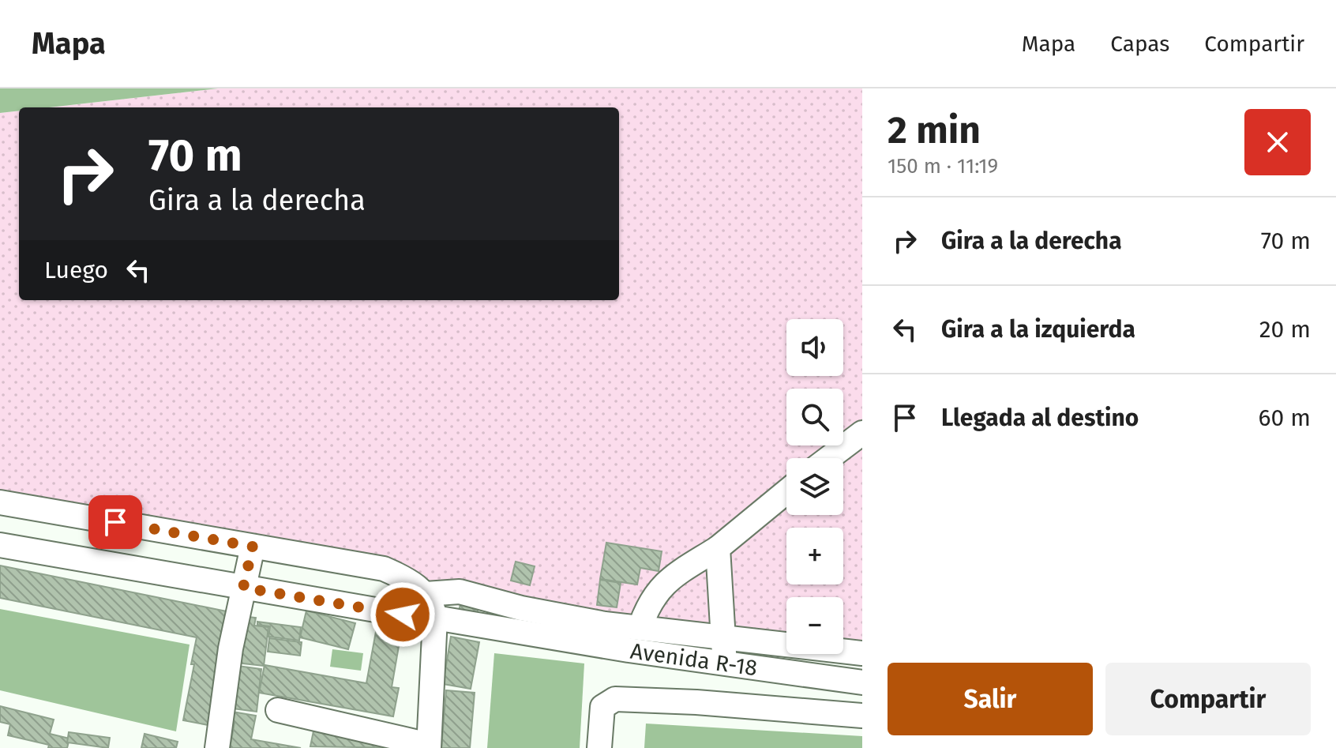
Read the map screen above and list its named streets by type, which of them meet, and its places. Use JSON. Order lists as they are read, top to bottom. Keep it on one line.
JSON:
{"streets":{"street":["Avenida R-18"]},"page":{"header":"Mapa","nav":["Mapa","Capas","Compartir"],"heading":["2 min","150 m · 11:19"],"turn":["70 m","Gira a la derecha"],"list":[{"name":"Gira a la derecha","value":"70 m"},{"name":"Gira a la izquierda","value":"20 m"},{"name":"Llegada al destino","value":"60 m"}],"then":"Luego","map_buttons":["+","−"],"buttons":["Salir","Compartir"]}}
